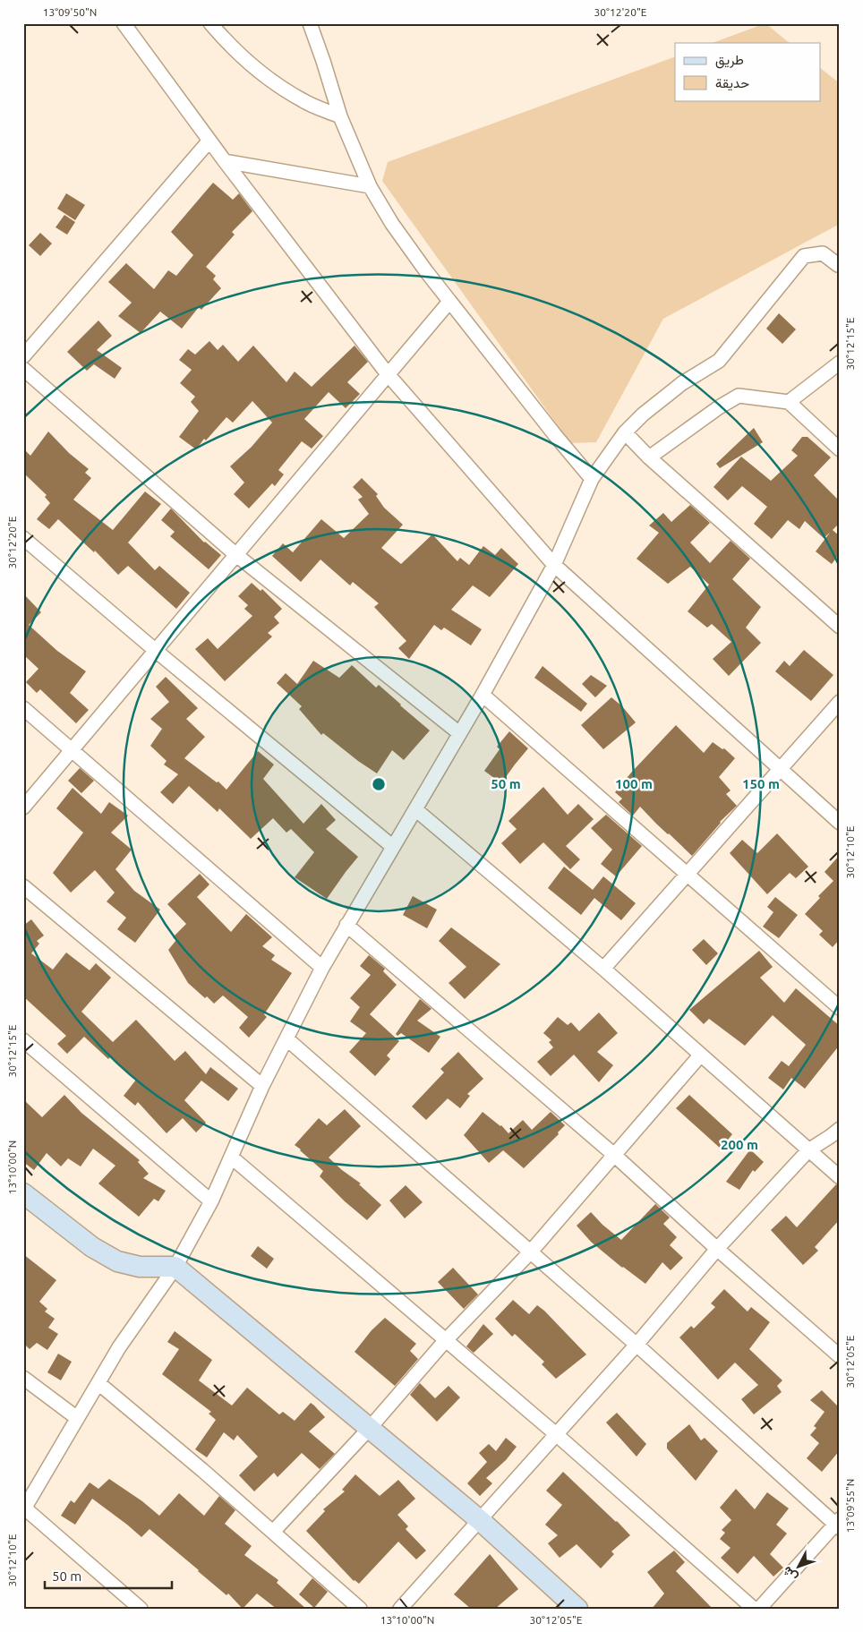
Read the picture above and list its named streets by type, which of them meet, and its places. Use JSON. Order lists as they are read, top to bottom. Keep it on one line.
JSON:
{"legend":["طريق","حديقة"],"scale_bar":"50 m","north":"bottom left","coordinates":["13°09'50\"N","30°12'20\"E","30°12'15\"E","30°12'10\"E","13°10'00\"N","30°12'05\"E","13°09'55\"N"],"rings":["50 m","100 m","150 m","200 m"]}
